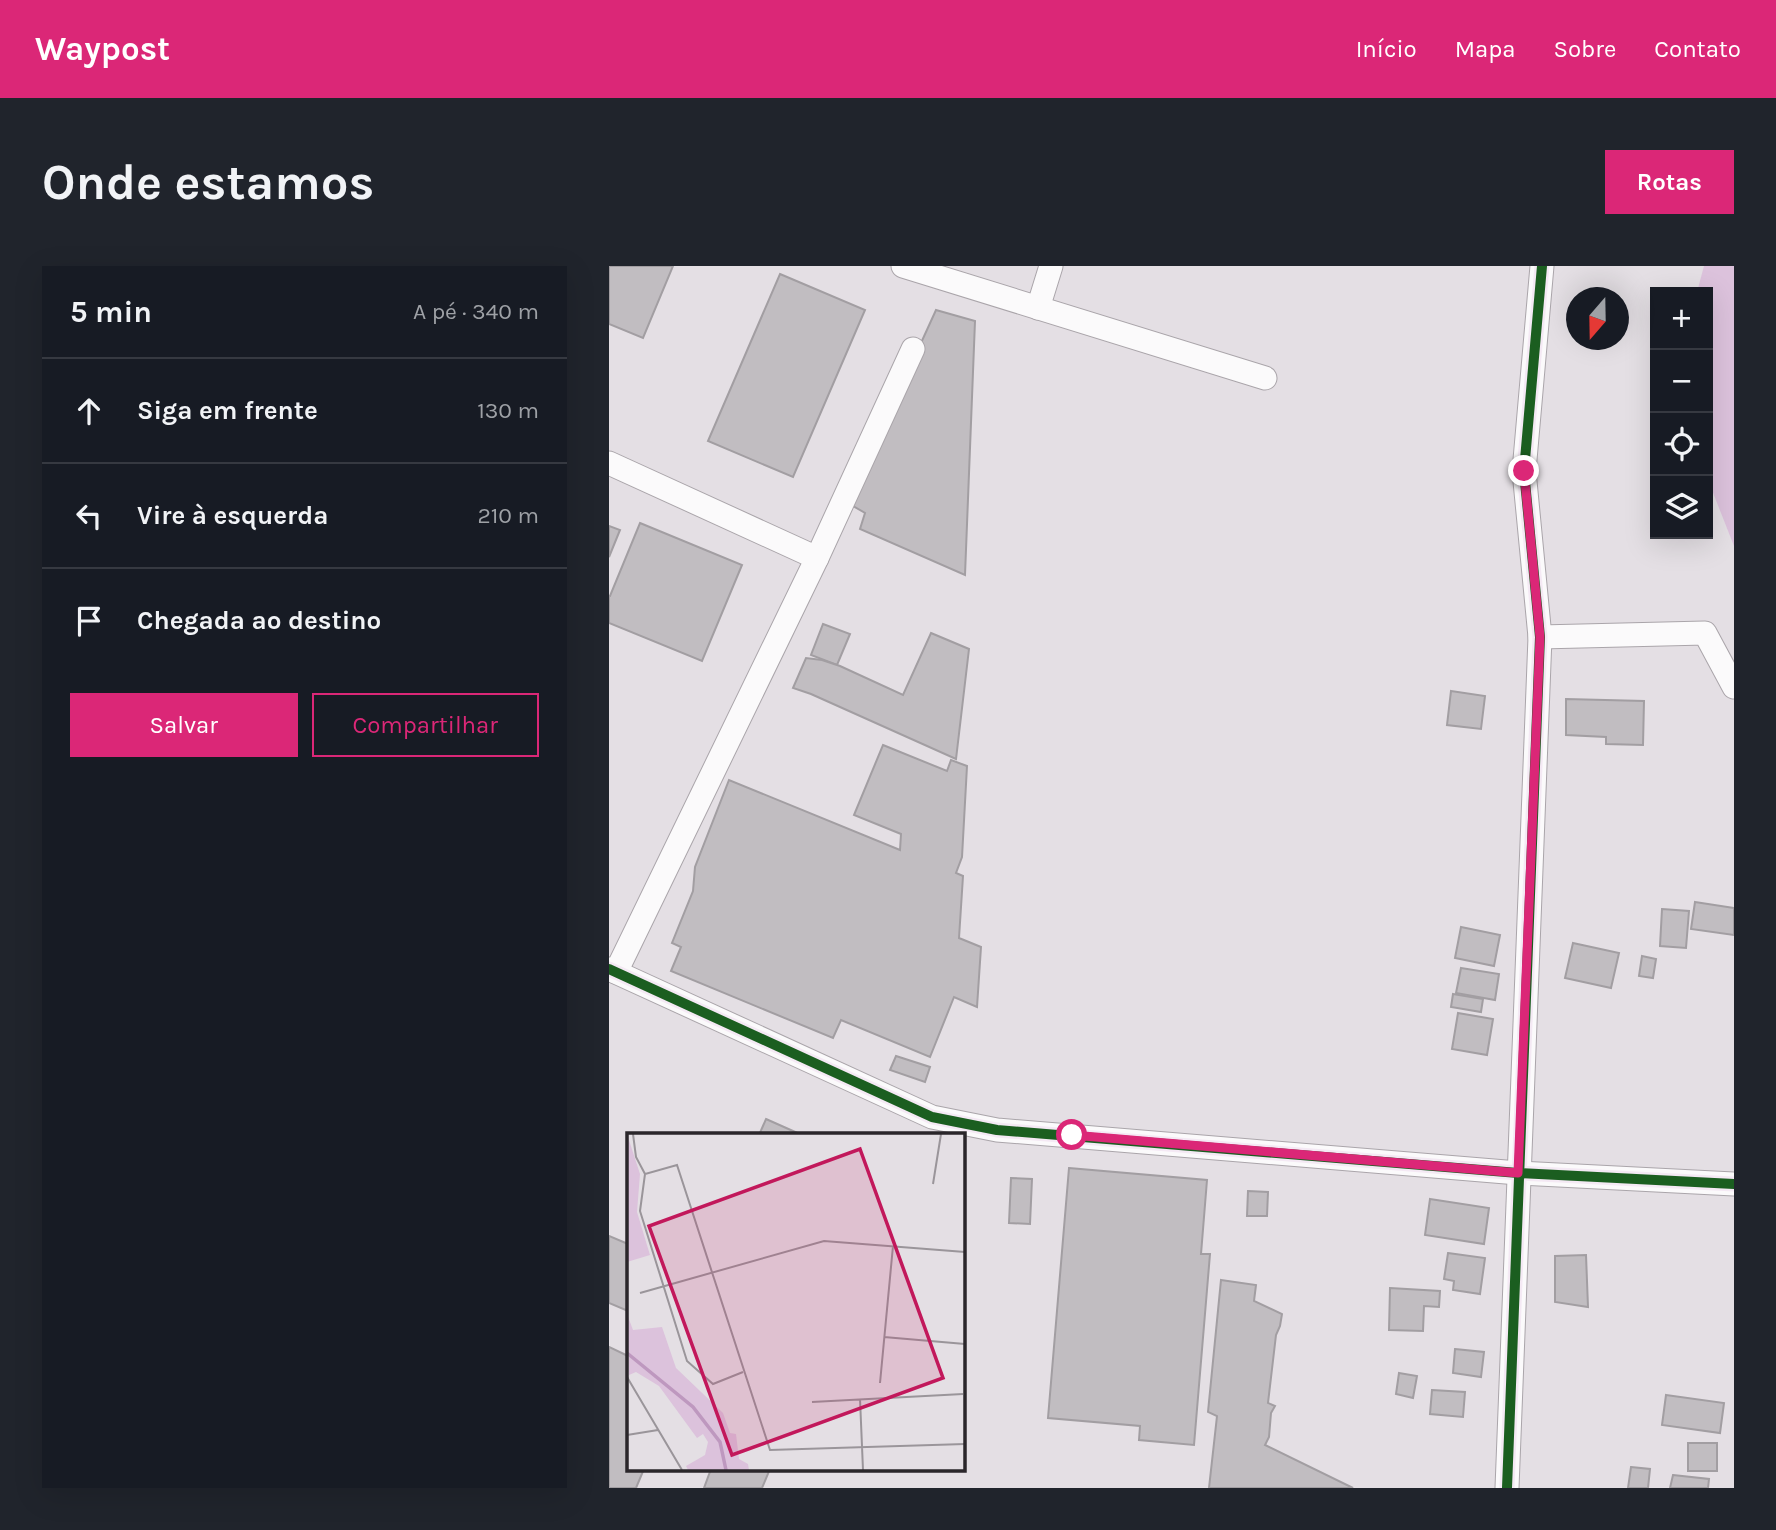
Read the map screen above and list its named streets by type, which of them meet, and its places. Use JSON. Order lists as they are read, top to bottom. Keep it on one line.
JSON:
{"north":"bottom","page":{"header":"Waypost","nav":["Início","Mapa","Sobre","Contato"],"buttons":["Rotas",["Salvar","Compartilhar"]],"title":"Onde estamos","heading":["5 min","A pé · 340 m"],"map_buttons":["+","−"],"list":[["Siga em frente","130 m"],["Vire à esquerda","210 m"],"Chegada ao destino"]}}
